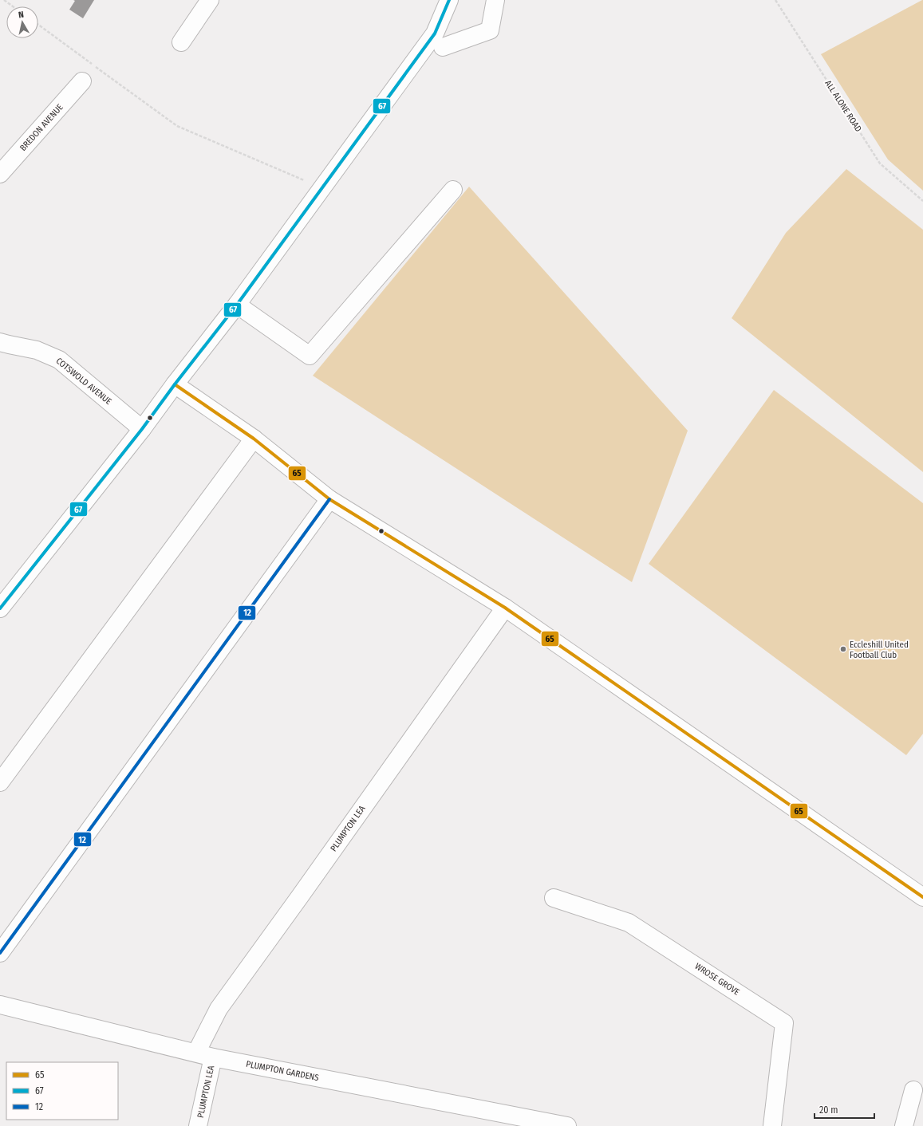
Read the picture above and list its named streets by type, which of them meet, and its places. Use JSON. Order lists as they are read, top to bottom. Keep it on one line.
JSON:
{"streets":{"street":["BREDON AVENUE","COTSWOLD AVENUE","PLUMPTON LEA","WROSE GROVE","PLUMPTON GARDENS"],"path":["ALL ALONE ROAD"]},"crossings":[["PLUMPTON LEA","PLUMPTON GARDENS"]],"places":["Eccleshill United Football Club"],"lines":["transit line 67","transit line 65","transit line 12"],"legend":["65","67","12"],"scale_bar":"20 m","north":"top"}
